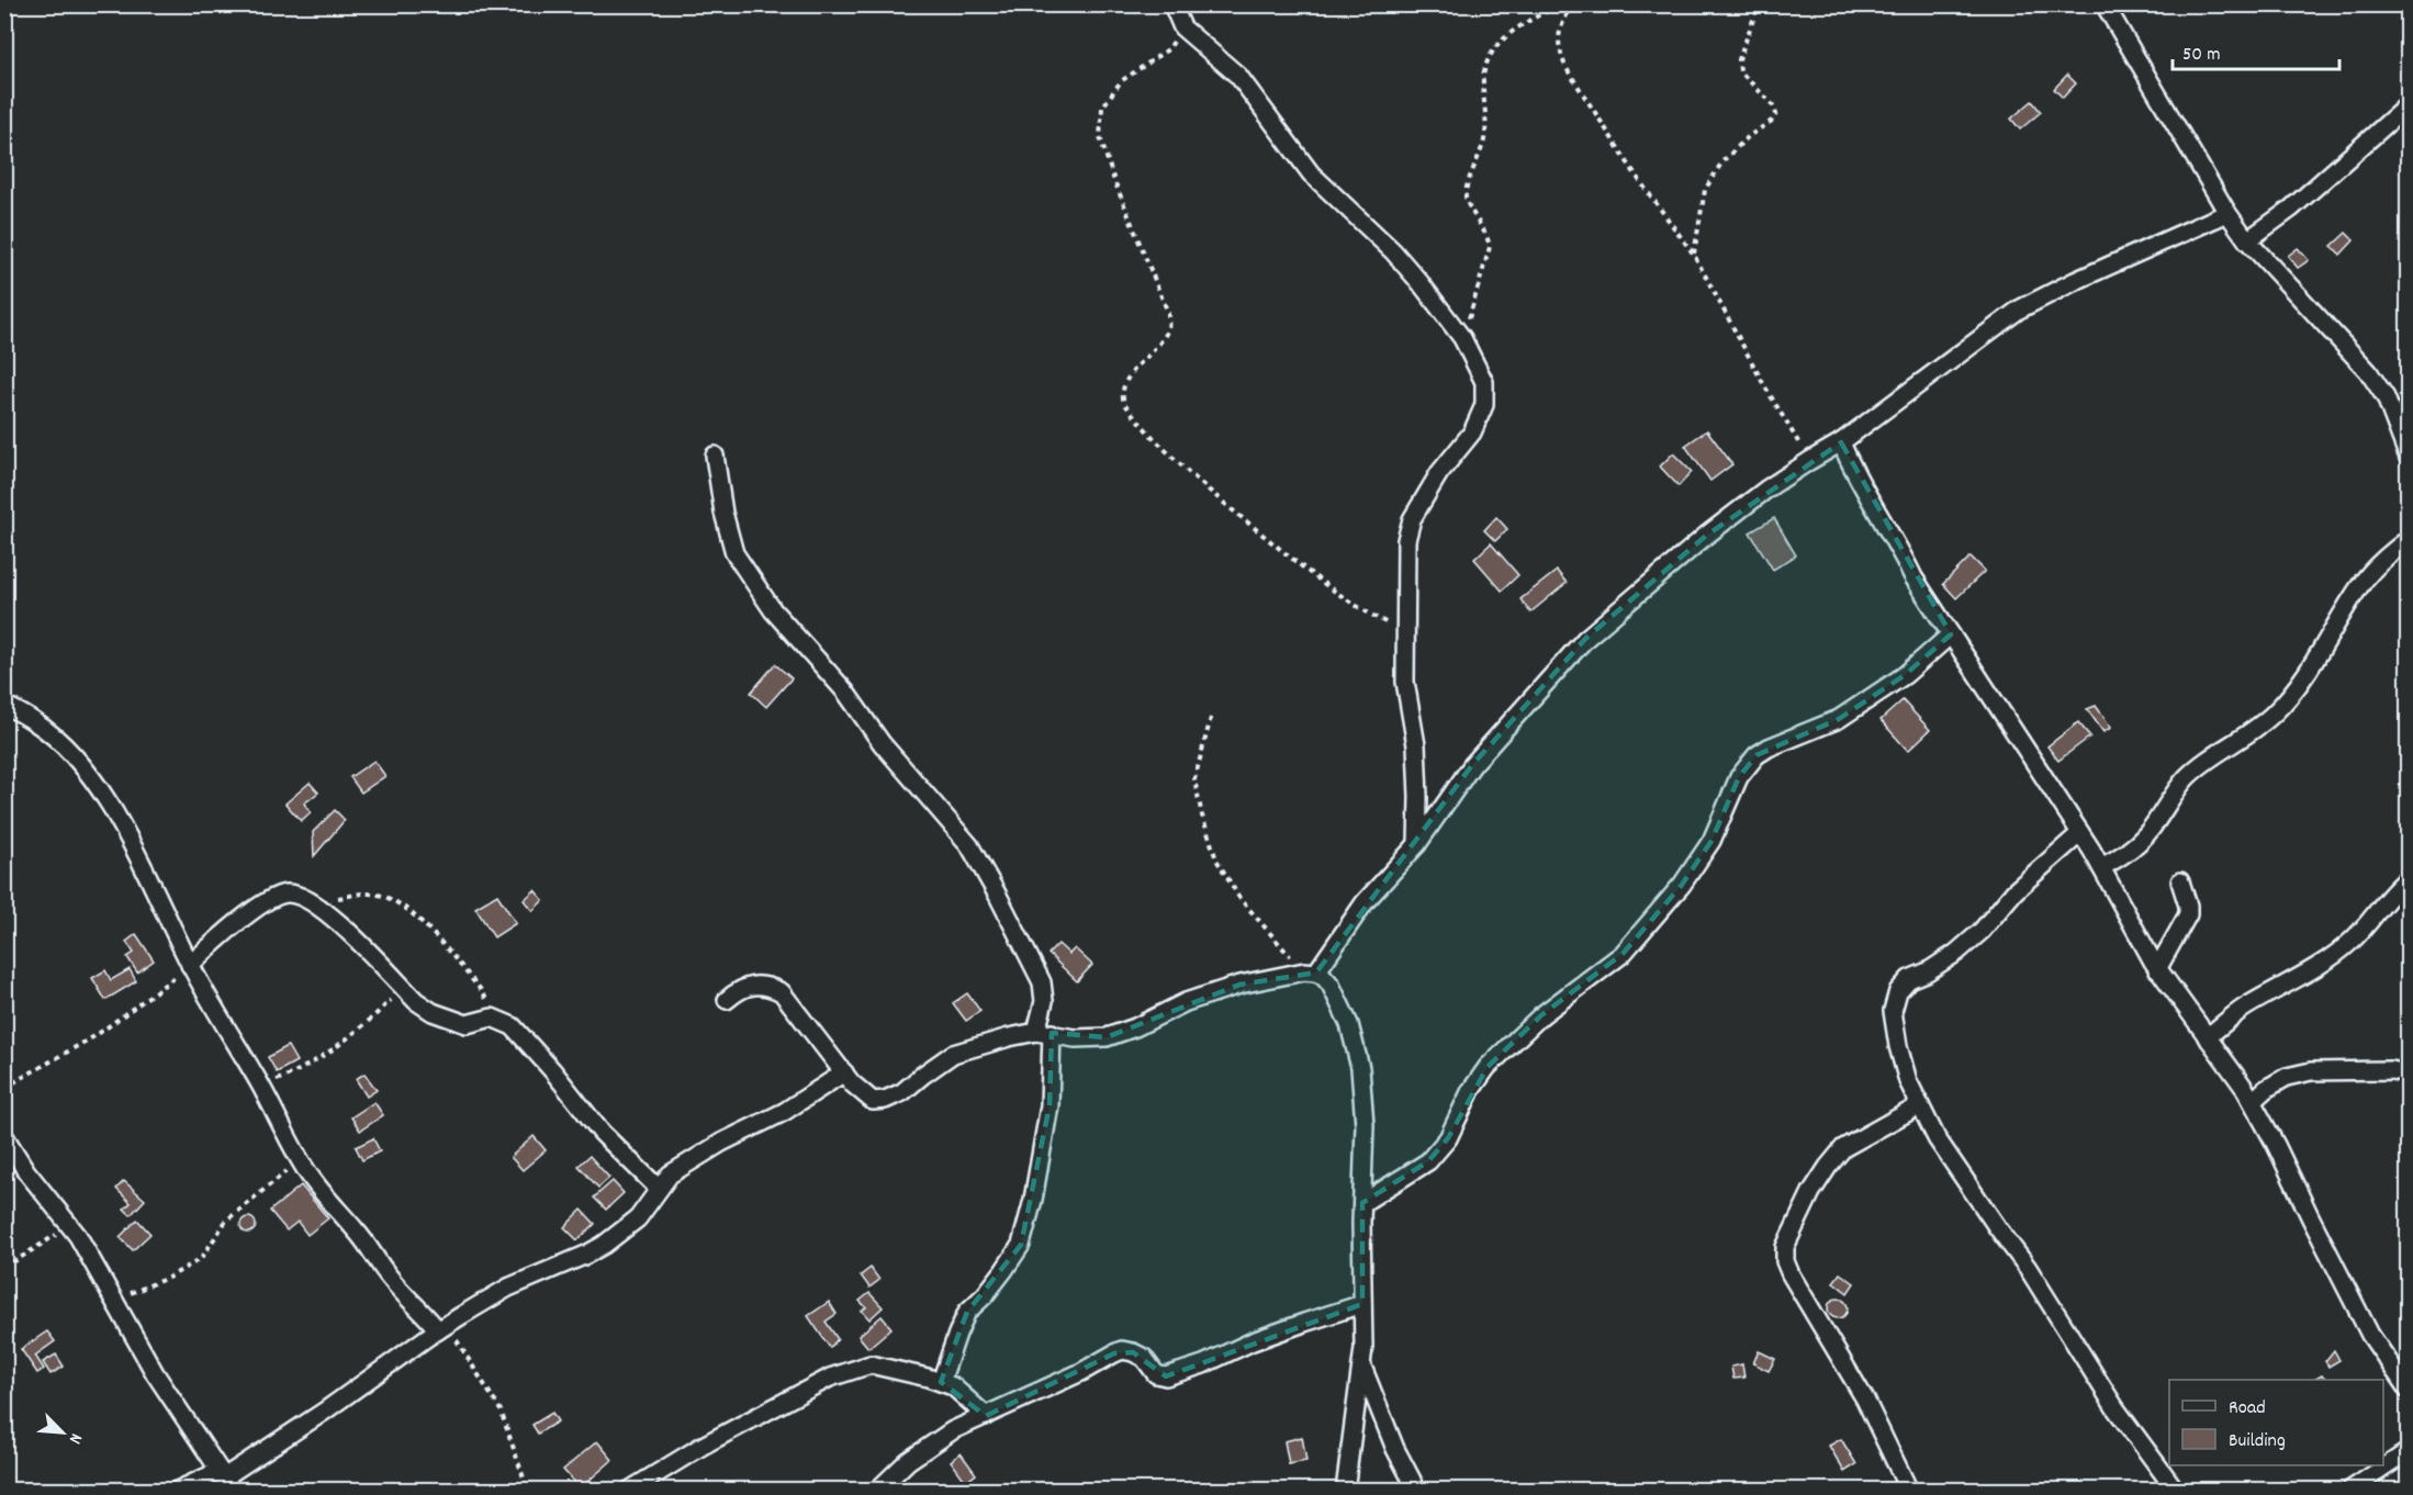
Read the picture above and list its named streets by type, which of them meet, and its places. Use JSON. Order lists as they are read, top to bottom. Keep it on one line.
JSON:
{"legend":["Road","Building"],"scale_bar":"50 m","north":"bottom right"}
